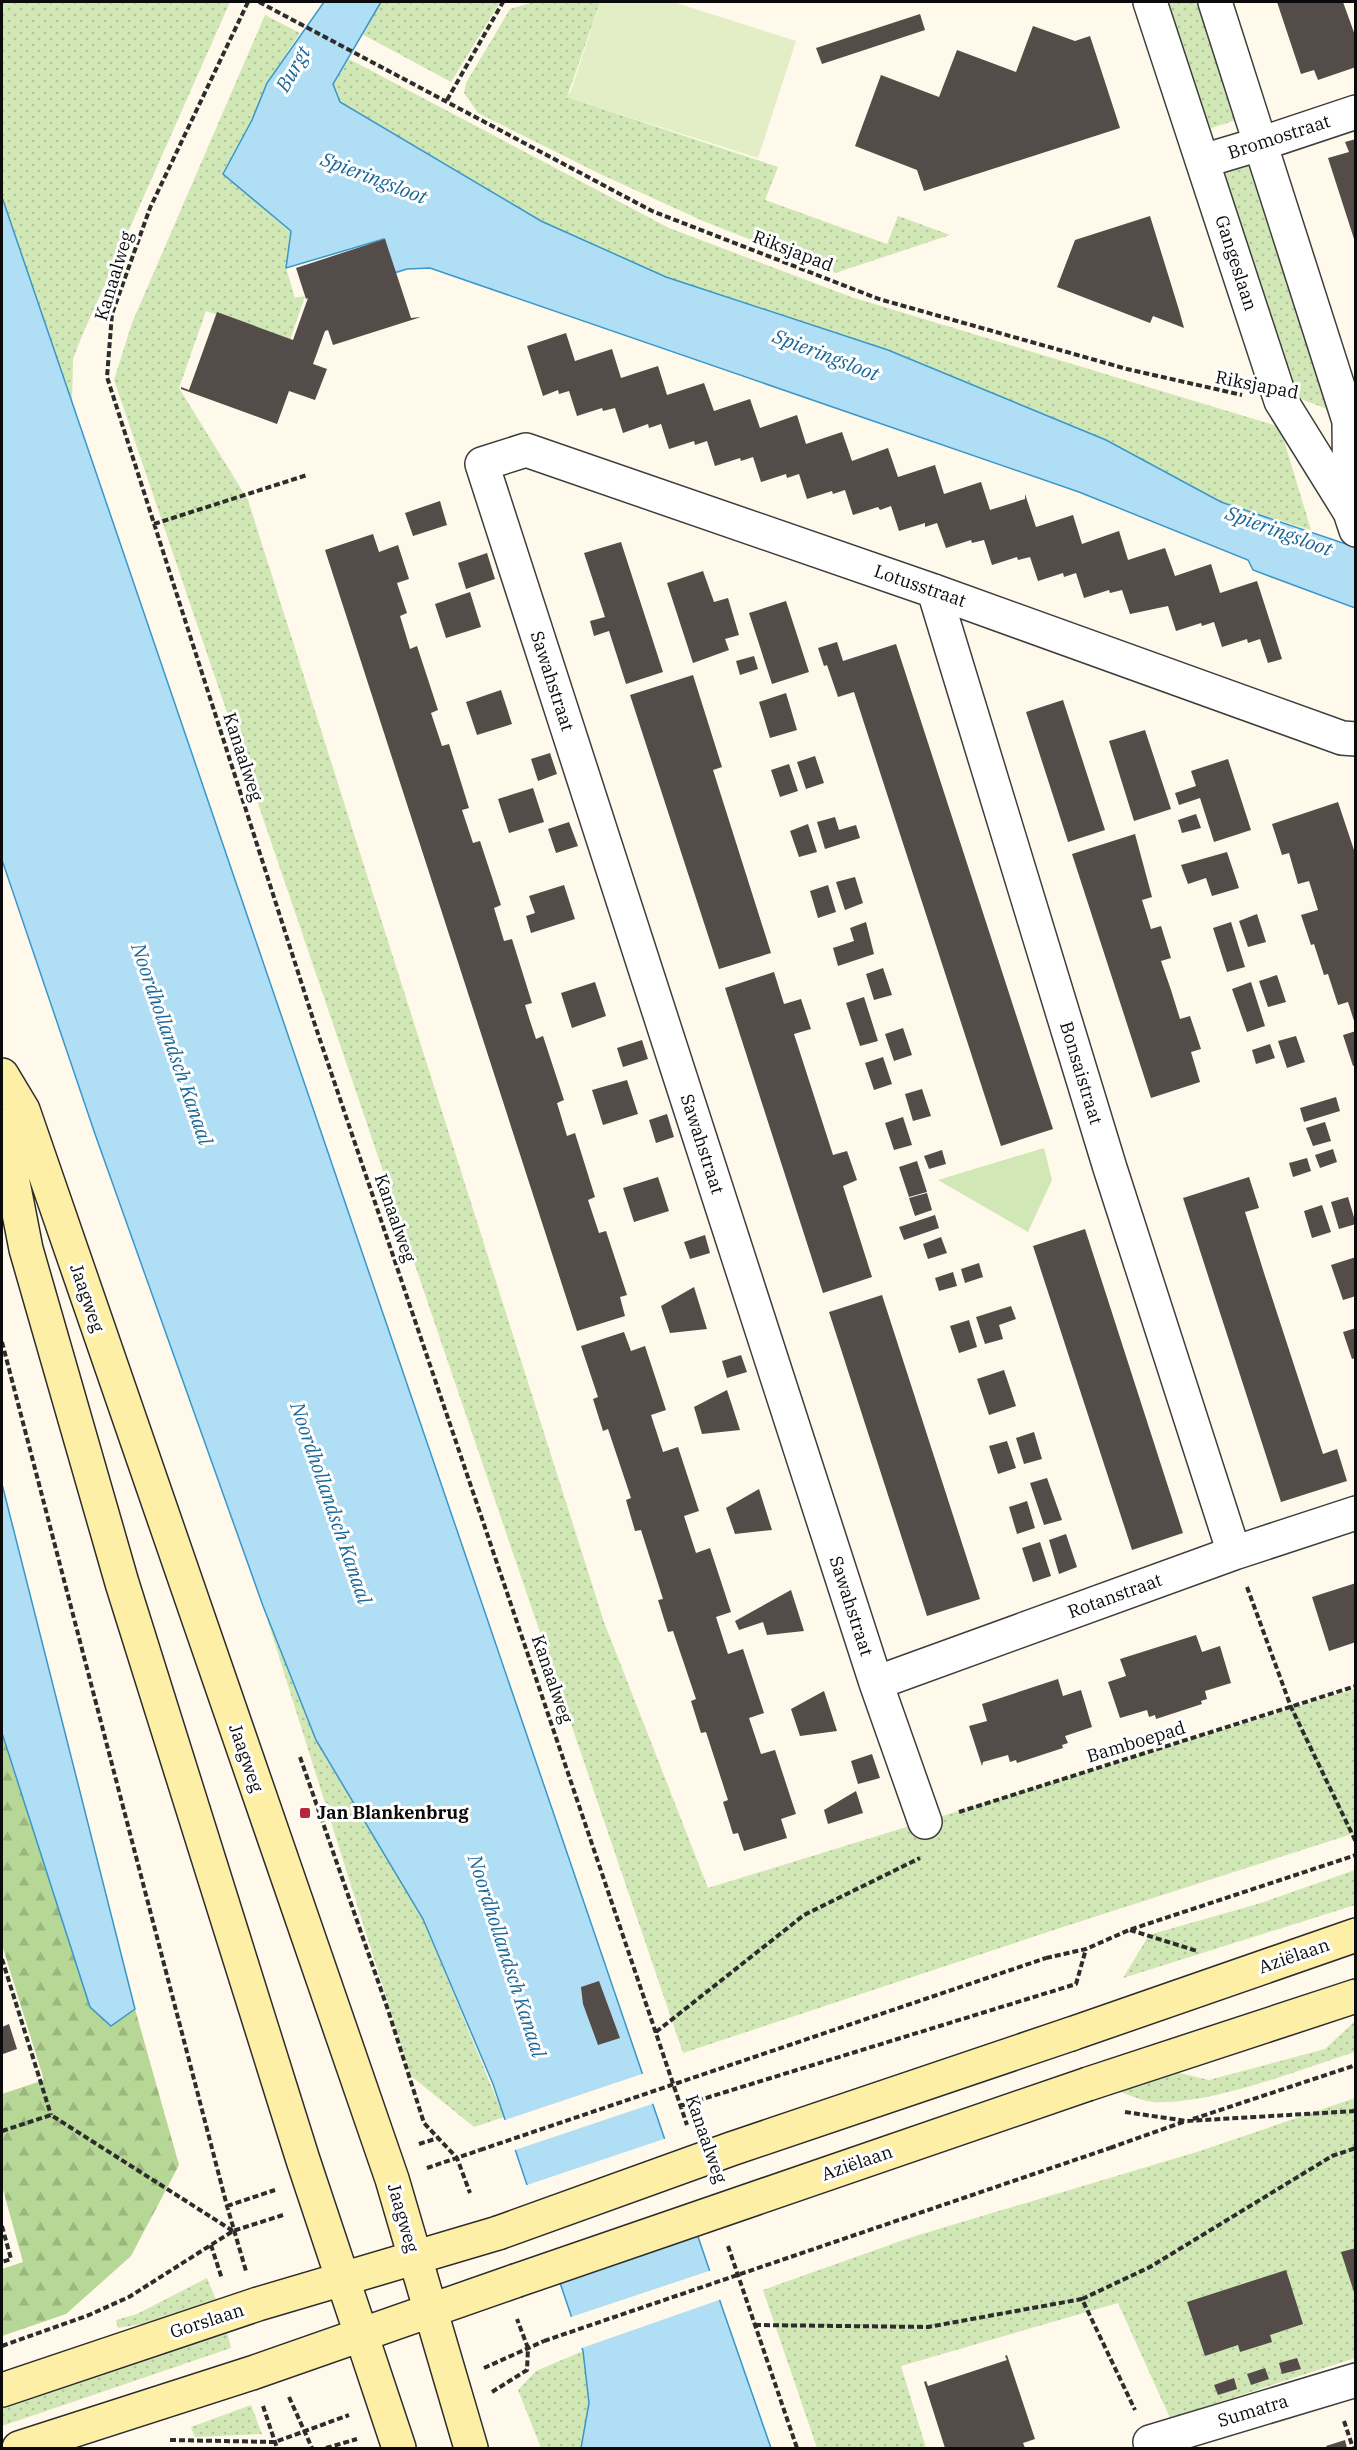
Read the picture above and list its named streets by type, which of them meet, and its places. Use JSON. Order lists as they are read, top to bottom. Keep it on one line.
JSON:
{"streets":{"main road":["Jaagweg","Aziëlaan","Gorslaan"],"street":["Bromostraat","Gangeslaan","Lotusstraat","Sawahstraat","Bonsaistraat","Rotanstraat","Sumatra"],"path":["Riksjapad","Kanaalweg","Bamboepad"]},"crossings":[["Bromostraat","Gangeslaan"],["Riksjapad","Gangeslaan"],["Lotusstraat","Sawahstraat"],["Lotusstraat","Bonsaistraat"],["Sawahstraat","Rotanstraat"],["Sawahstraat","Bamboepad"],["Bonsaistraat","Rotanstraat"],["Jaagweg","Aziëlaan"],["Jaagweg","Gorslaan"],["Aziëlaan","Gorslaan"]],"water":["Burgt","Spieringsloot","Noordhollandsch Kanaal"],"places":{"transit":["Jan Blankenbrug"]}}
